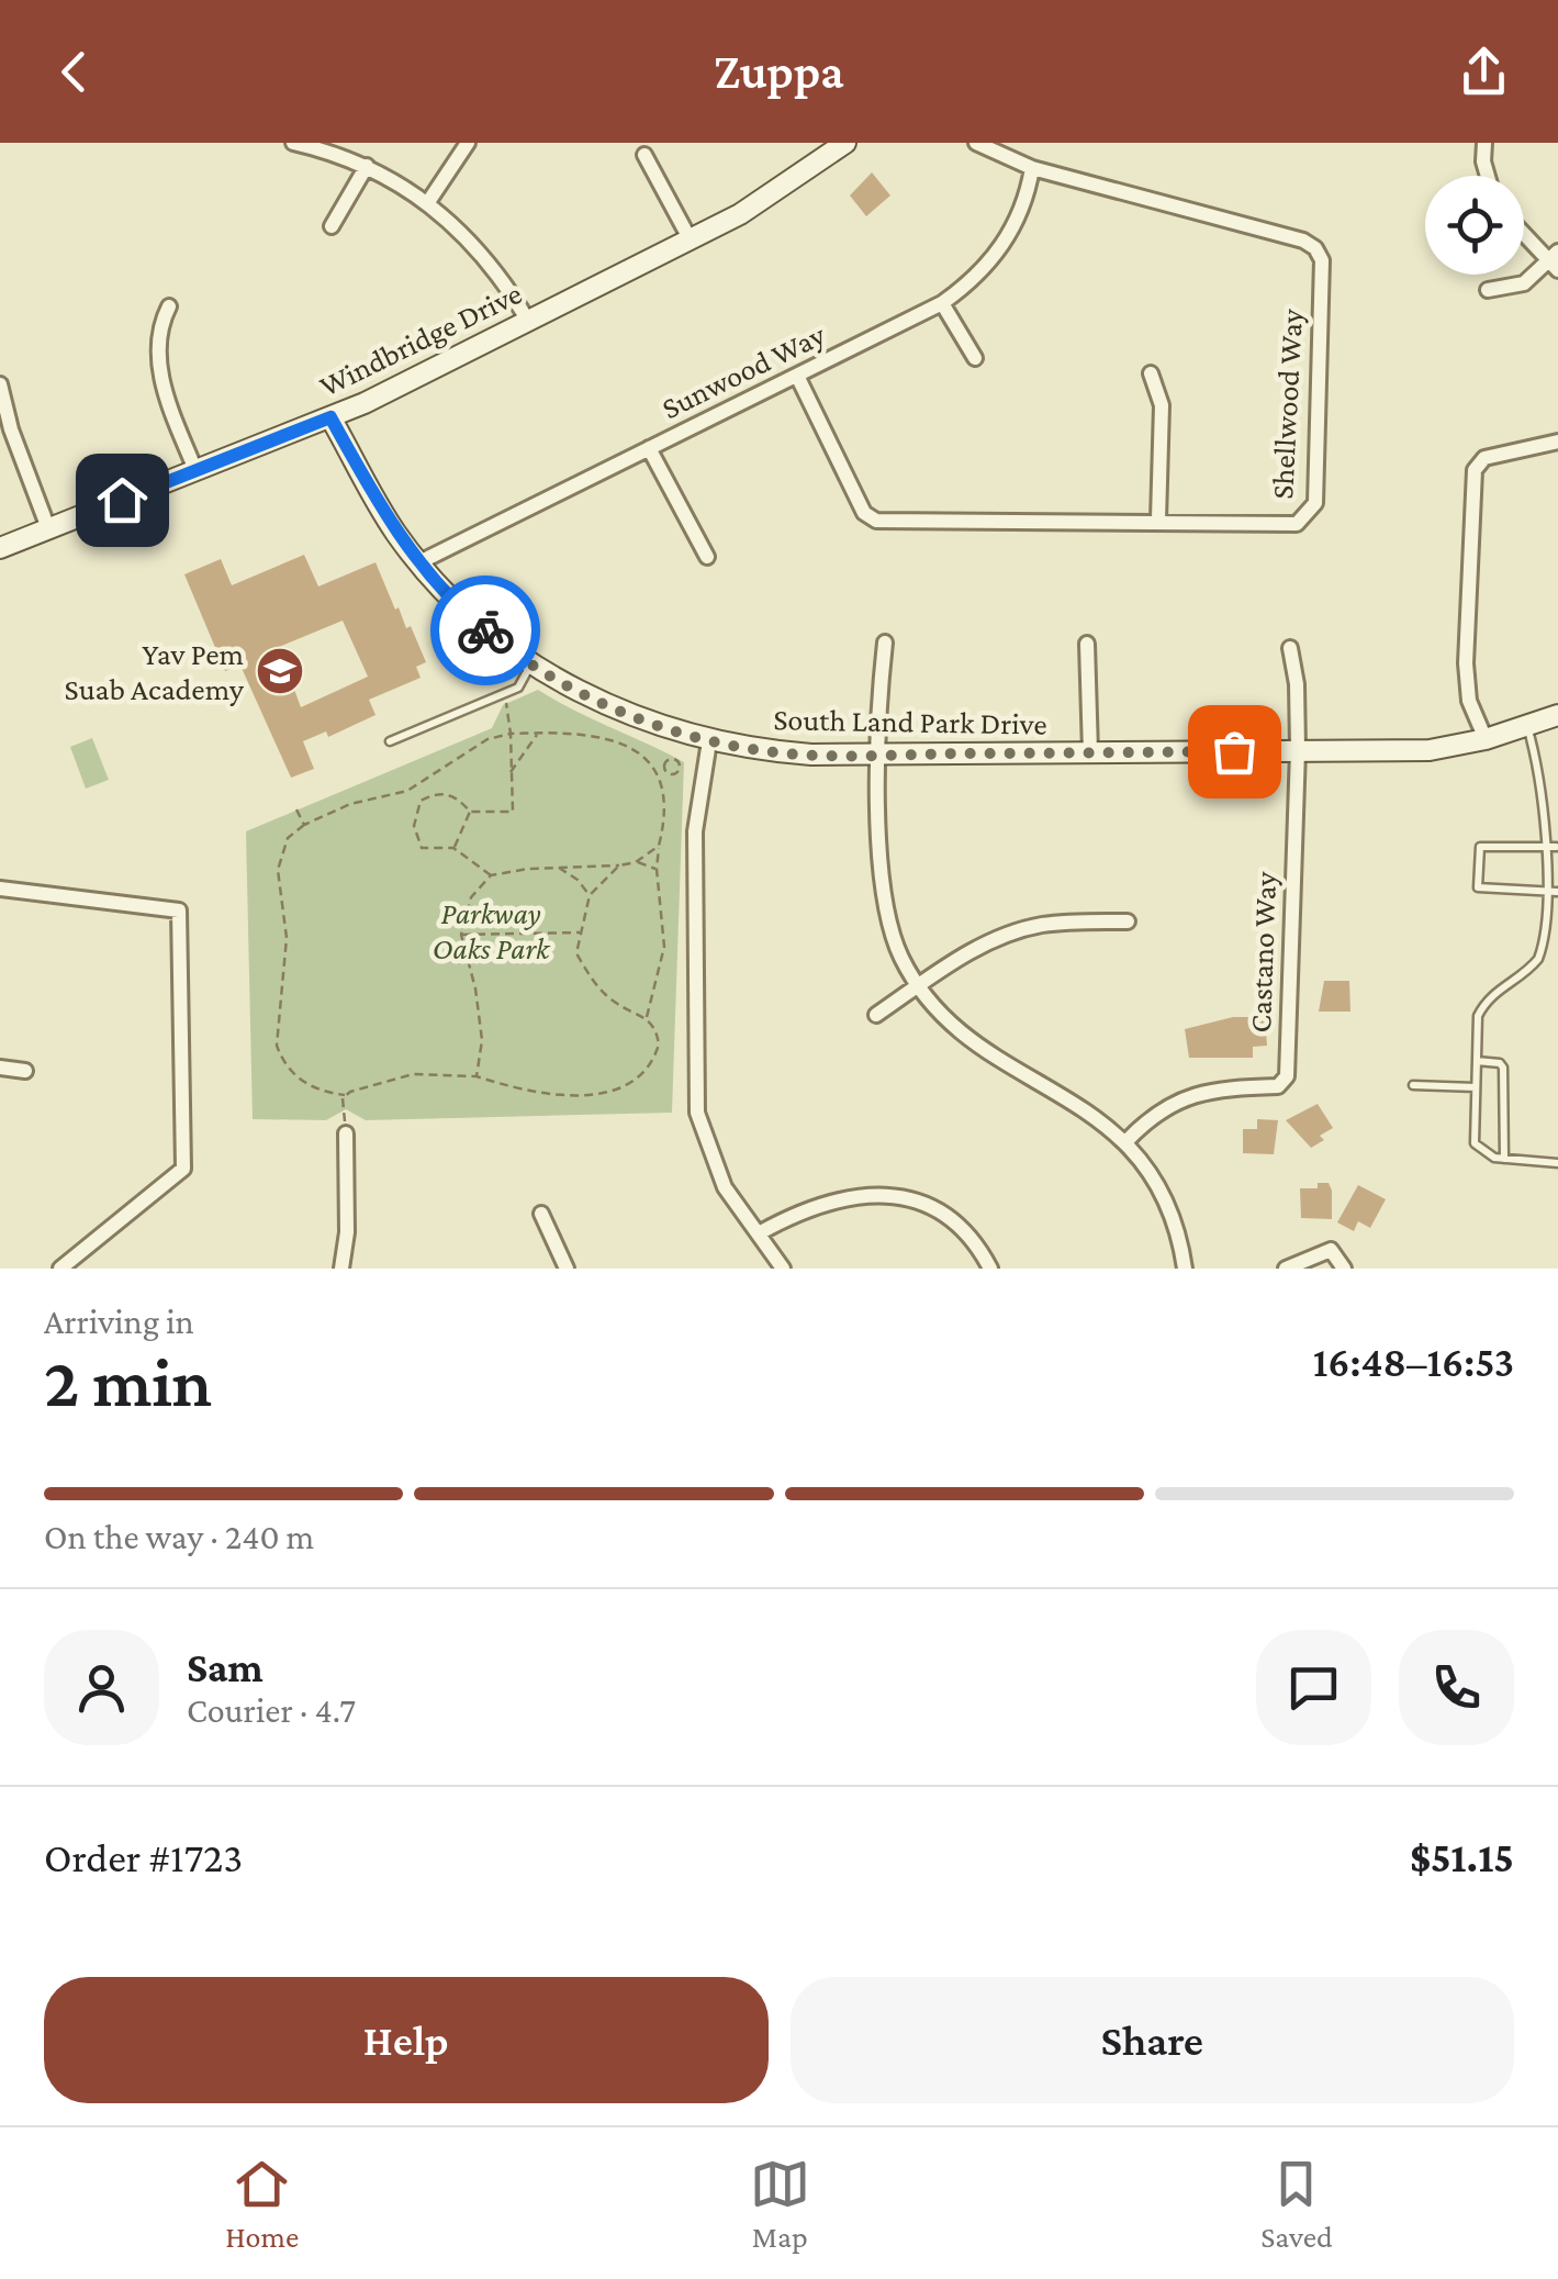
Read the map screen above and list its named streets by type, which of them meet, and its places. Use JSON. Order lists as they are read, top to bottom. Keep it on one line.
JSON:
{"streets":{"street":["Windbridge Drive","Sunwood Way","Shellwood Way","South Land Park Drive","Castano Way"]},"crossings":[["Windbridge Drive","South Land Park Drive"],["Sunwood Way","Shellwood Way"],["Sunwood Way","South Land Park Drive"],["South Land Park Drive","Castano Way"]],"parks":["Parkway Oaks Park"],"places":{"school or university":["Yav Pem Suab Academy"]},"page":{"header":"Zuppa","heading":["2 min","Arriving in","16:48–16:53"],"panel":["Sam","Courier · 4.7","Order #1723","$51.15"],"bar":"On the way · 240 m","buttons":["Help","Share"],"tabs":["Home","Map","Saved"]}}
